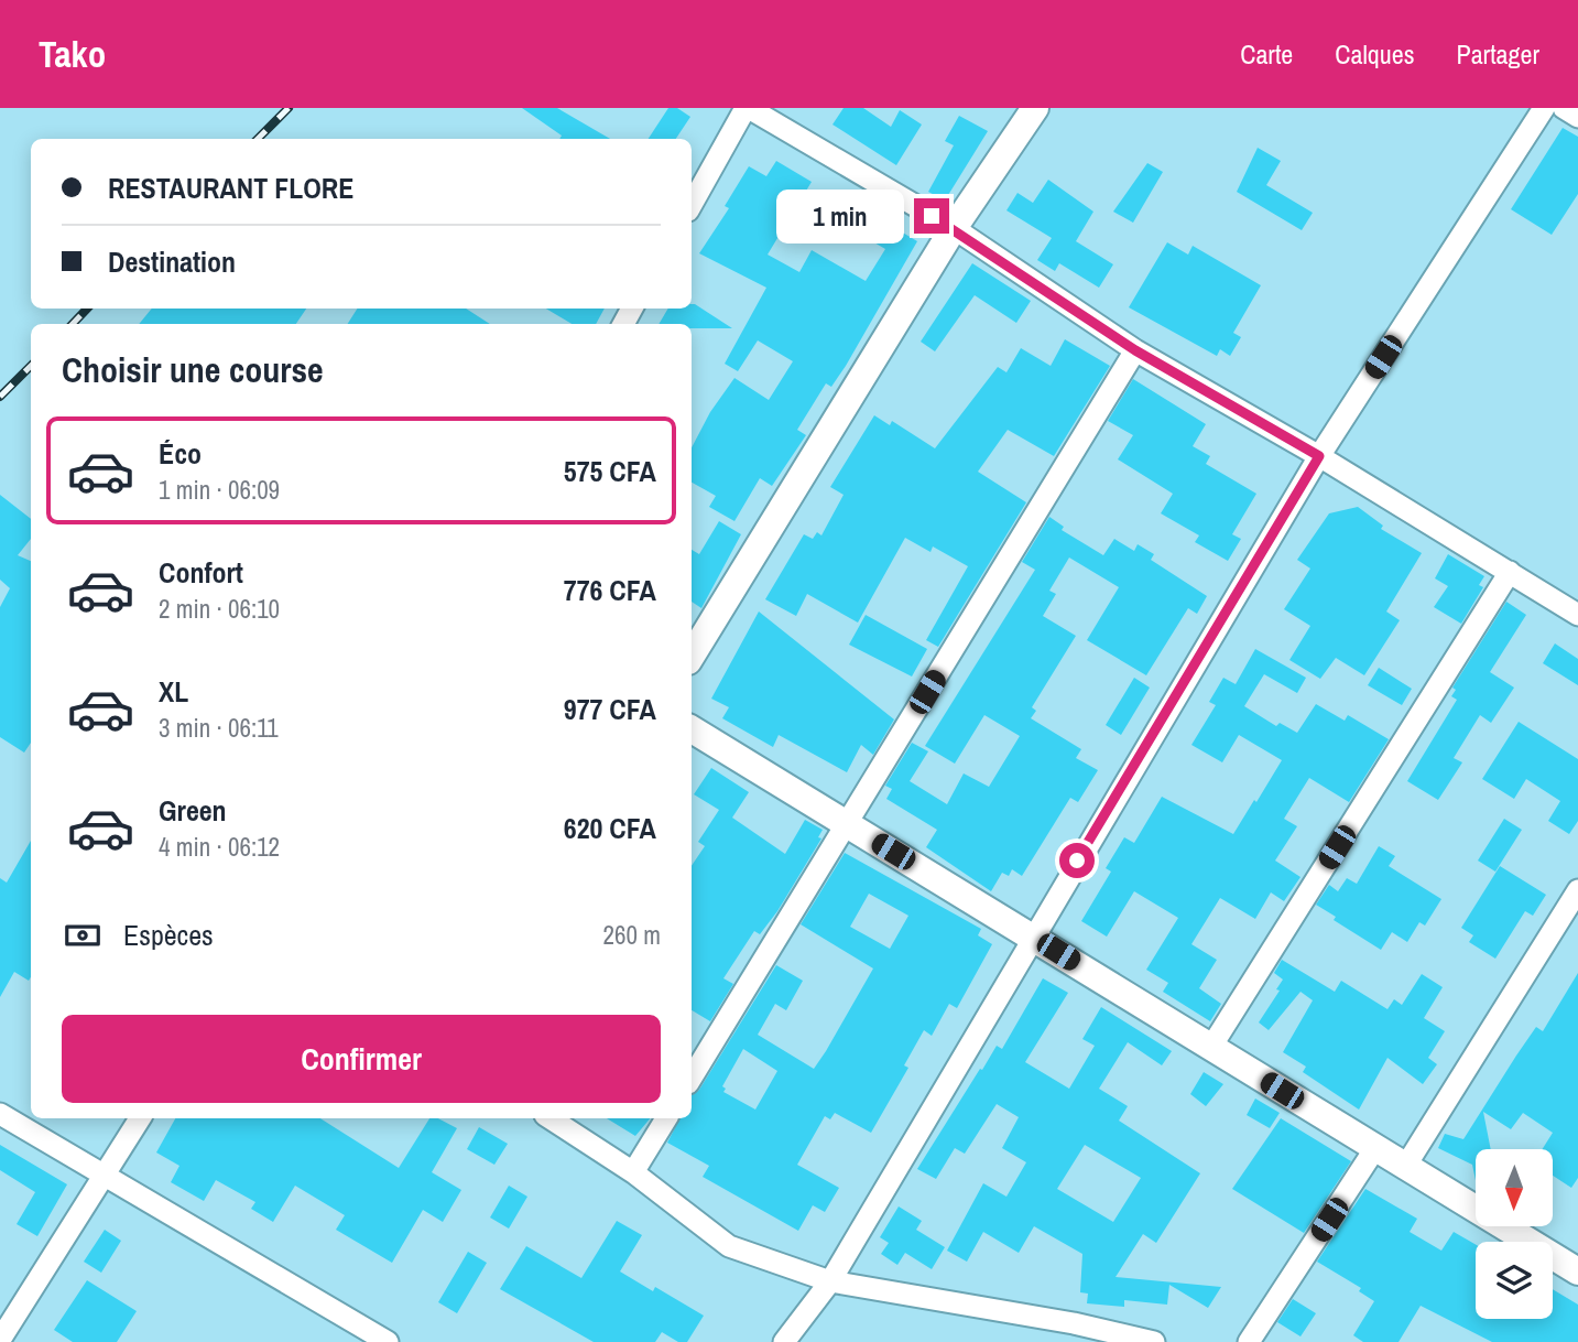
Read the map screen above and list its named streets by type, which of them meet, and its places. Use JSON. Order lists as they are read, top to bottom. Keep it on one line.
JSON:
{"north":"bottom","page":{"header":"Tako","nav":["Carte","Calques","Partager"],"banner":["RESTAURANT FLORE","Destination"],"bubble":"1 min","heading":"Choisir une course","list":[{"name":"Éco","note":"1 min · 06:09","value":"575 CFA"},{"name":"Confort","note":"2 min · 06:10","value":"776 CFA"},{"name":"XL","note":"3 min · 06:11","value":"977 CFA"},{"name":"Green","note":"4 min · 06:12","value":"620 CFA"}],"pay":["Espèces","260 m"],"buttons":"Confirmer"}}
